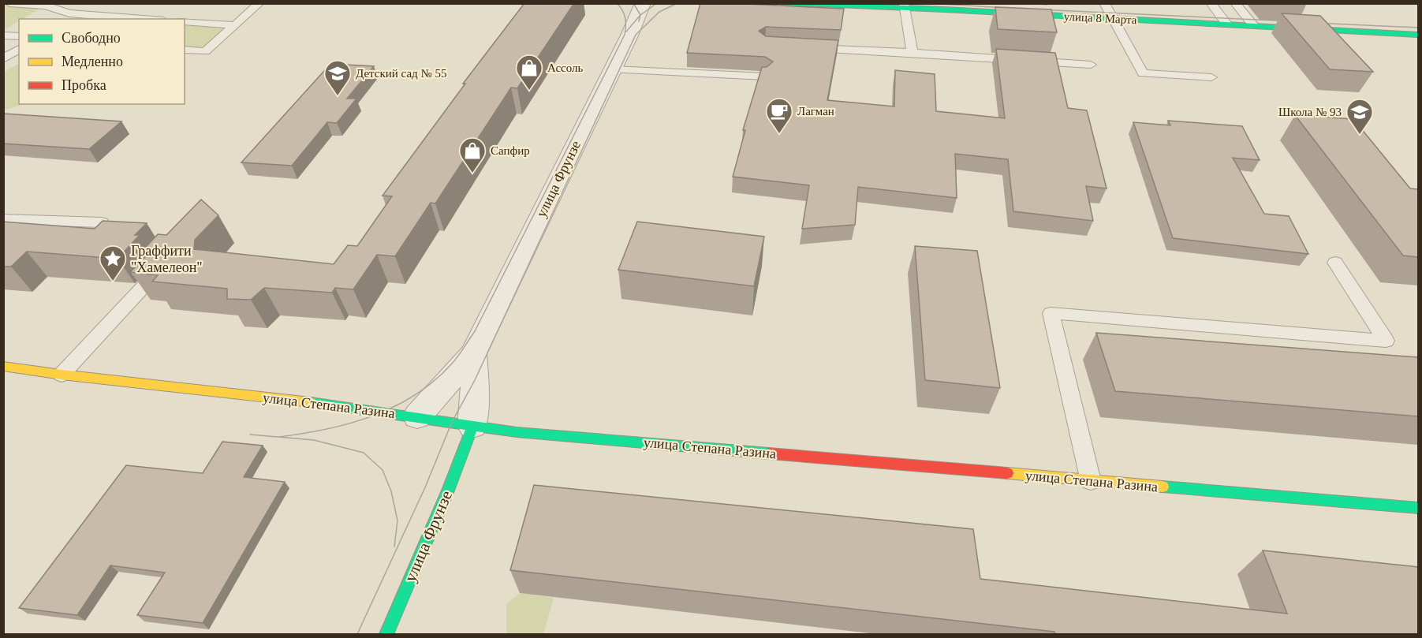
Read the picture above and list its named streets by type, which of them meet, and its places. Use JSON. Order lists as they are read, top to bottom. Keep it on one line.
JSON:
{"streets":{"street":["улица 8 Марта","улица Фрунзе","улица Степана Разина"]},"crossings":[["улица Фрунзе","улица Степана Разина"]],"places":{"shop":["Ассоль","Сапфир"],"school or university":["Детский сад № 55","Школа № 93"],"cafe":["Лагман"],"place":["Граффити \"Хамелеон\""]},"legend":["Свободно","Медленно","Пробка"]}
